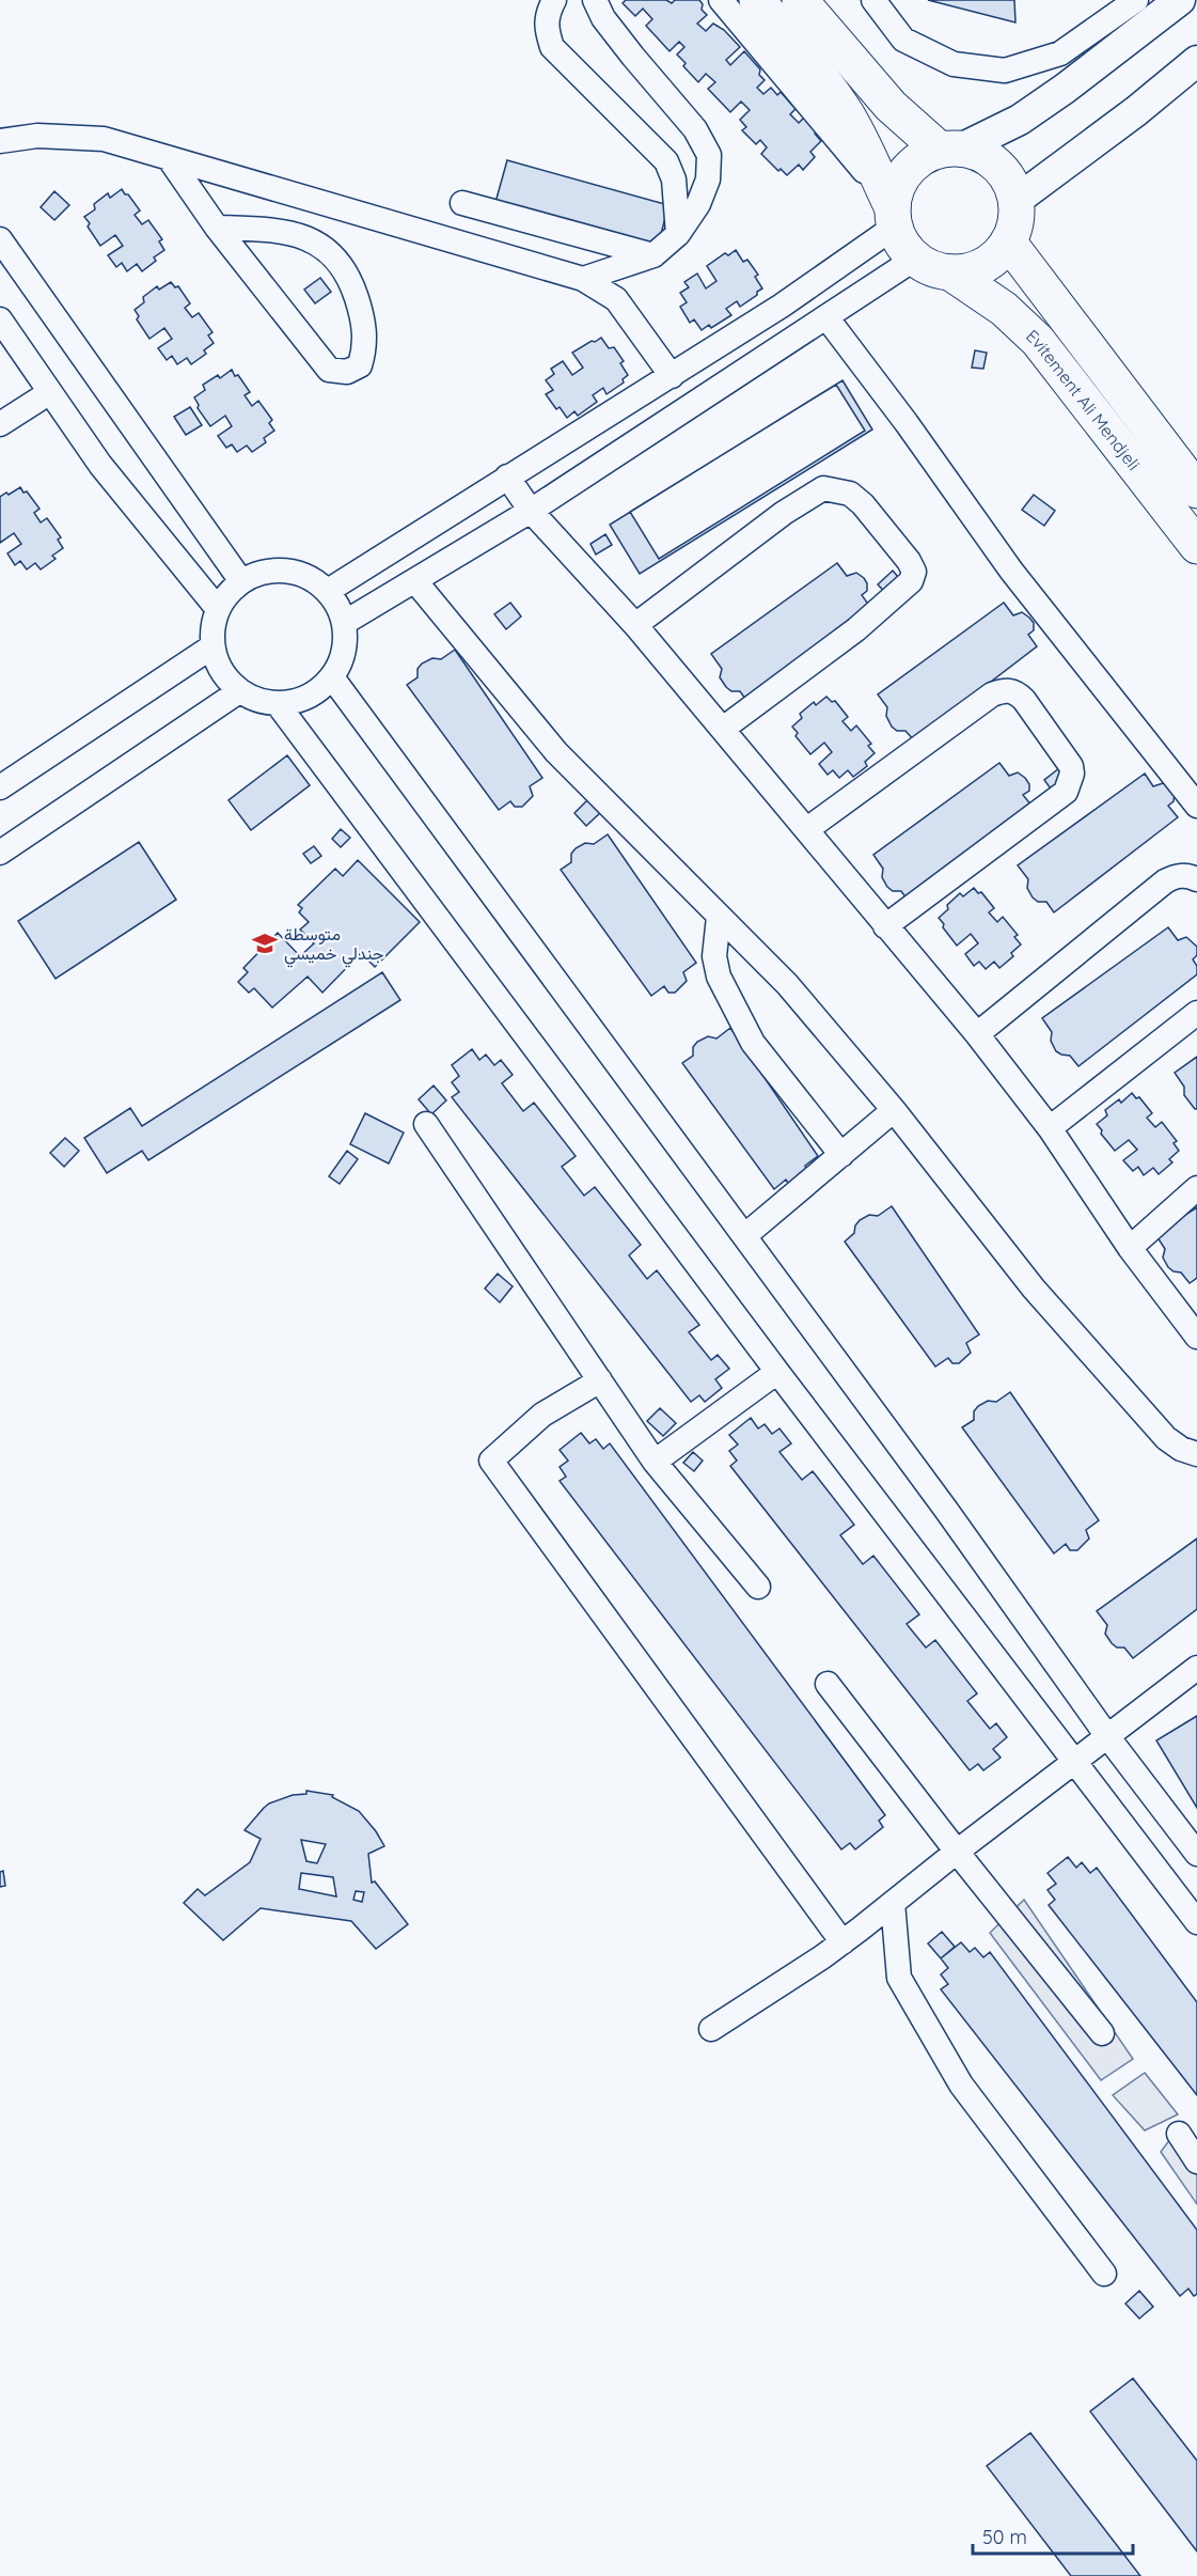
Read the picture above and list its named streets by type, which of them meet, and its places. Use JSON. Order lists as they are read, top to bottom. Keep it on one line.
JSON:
{"streets":{"highway":["Evitement Ali Mendjeli"]},"places":{"school or university":["متوسطة جندلي خميسي"]},"scale_bar":"50 m"}
